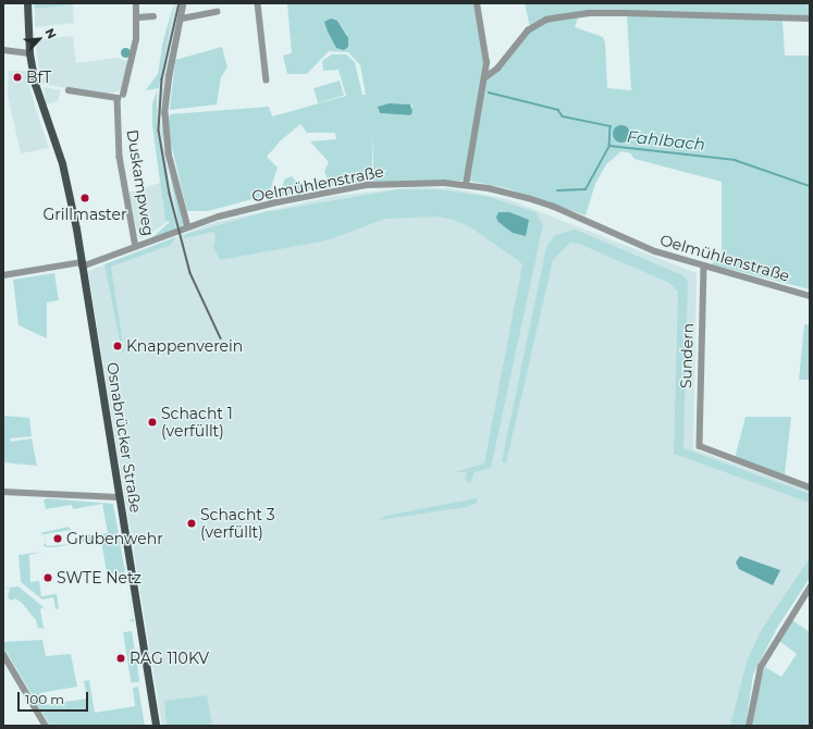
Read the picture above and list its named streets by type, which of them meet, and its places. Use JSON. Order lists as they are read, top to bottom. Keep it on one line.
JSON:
{"streets":{"main road":["Osnabrücker Straße"],"street":["Duskampweg","Oelmühlenstraße","Sundern"]},"crossings":[["Duskampweg","Oelmühlenstraße"],["Oelmühlenstraße","Sundern"],["Oelmühlenstraße","Osnabrücker Straße"]],"water":["Fahlbach"],"places":["BfT","Grillmaster","Knappenverein","Schacht 1 (verfüllt)","Schacht 3 (verfüllt)","Grubenwehr","SWTE Netz","RAG 110KV"],"scale_bar":"100 m","north":"top right"}
